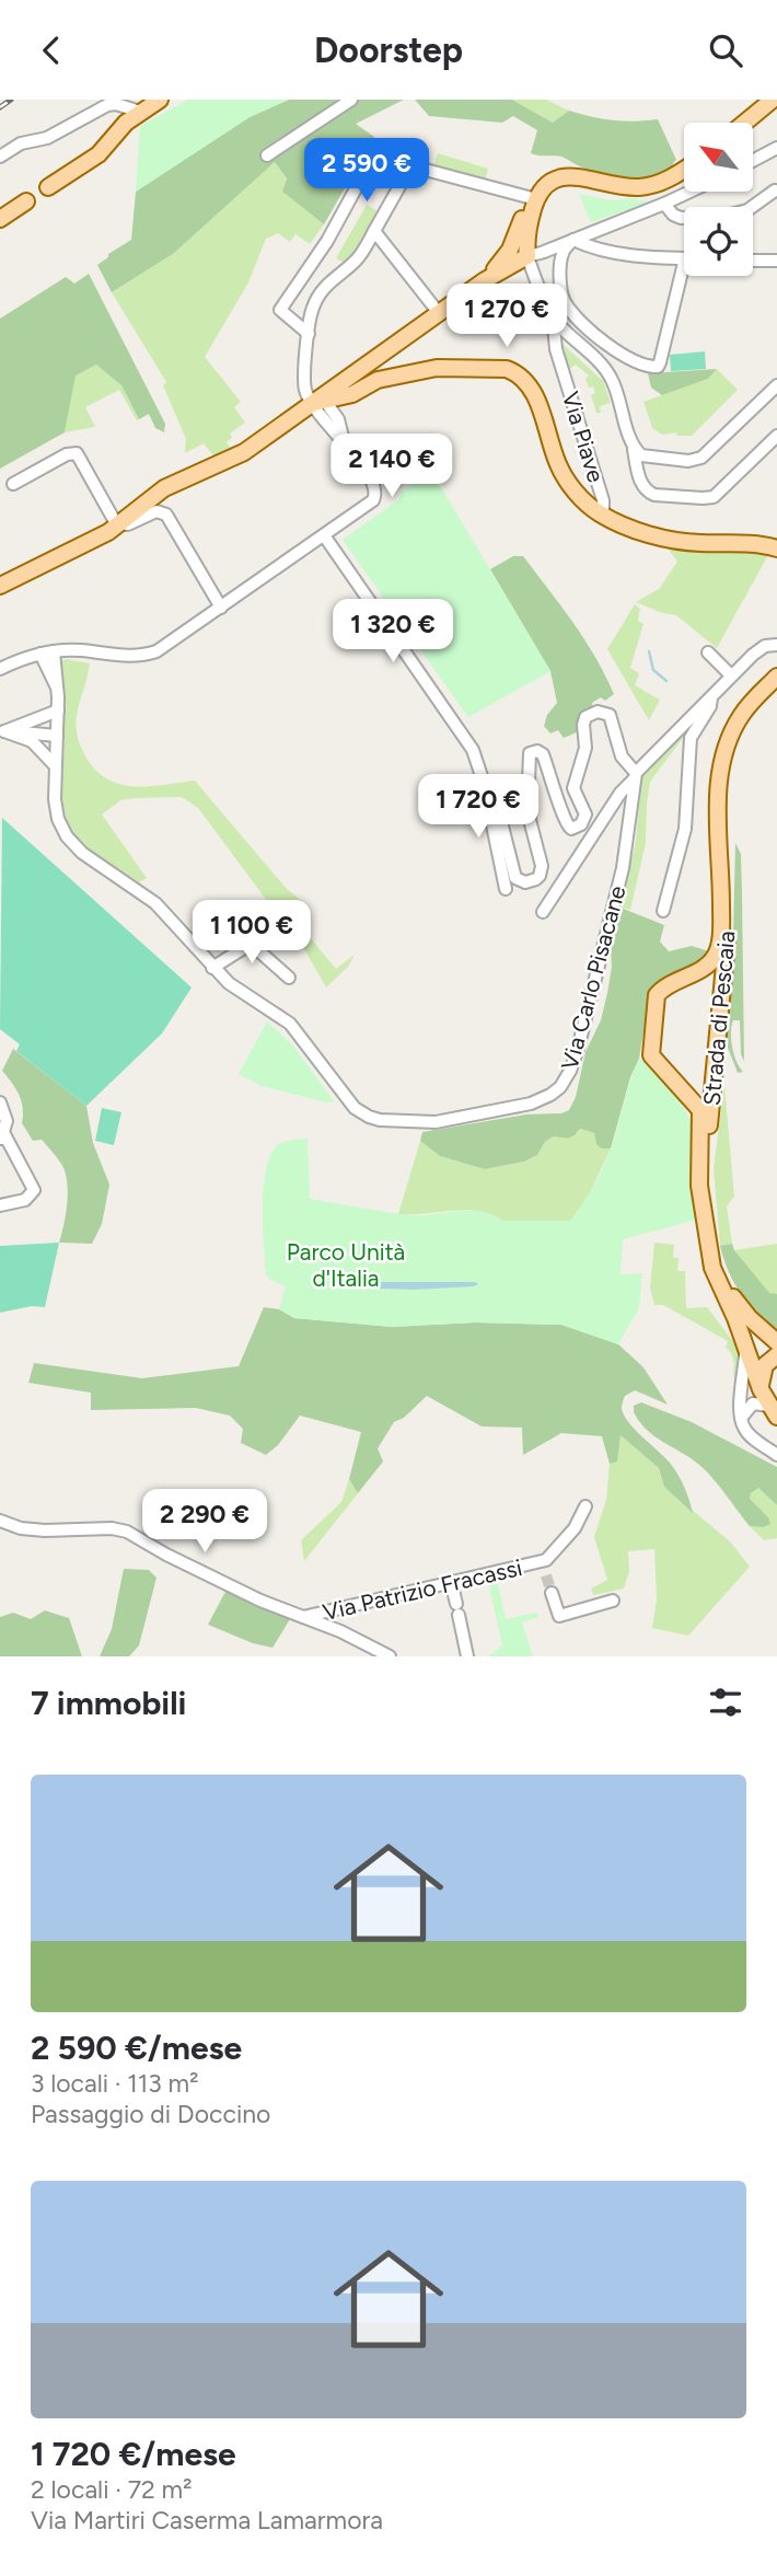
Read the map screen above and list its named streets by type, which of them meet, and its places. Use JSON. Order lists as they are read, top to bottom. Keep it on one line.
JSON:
{"streets":{"main road":["Strada di Pescaia"],"street":["Via Piave","Via Carlo Pisacane","Via Patrizio Fracassi"]},"parks":["Parco Unità d'Italia"],"north":"top left","page":{"header":"Doorstep","price":["2 590 €","1 270 €","2 140 €","1 320 €","1 720 €","1 100 €","2 290 €"],"heading":"7 immobili","list":[{"name":"2 590 €/mese","note":"3 locali · 113 m² · Passaggio di Doccino"},{"name":"1 720 €/mese","note":"2 locali · 72 m² · Via Martiri Caserma Lamarmora"}]}}
